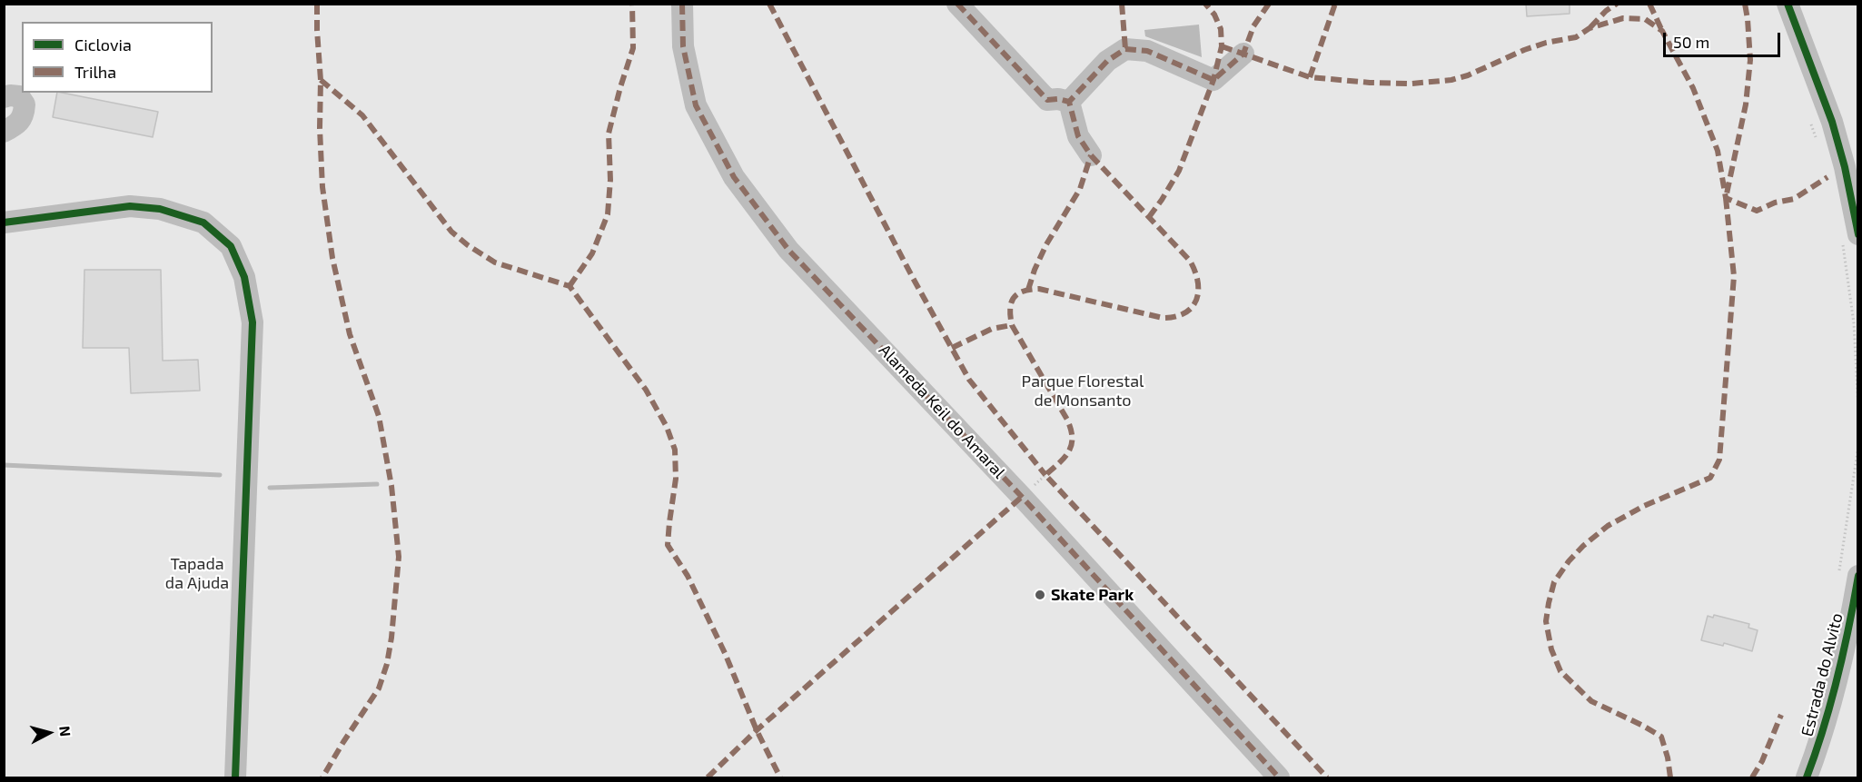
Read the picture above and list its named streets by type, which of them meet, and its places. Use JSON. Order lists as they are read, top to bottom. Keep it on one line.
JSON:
{"streets":{"street":["Alameda Keil do Amaral","Estrada do Alvito"]},"parks":["Parque Florestal de Monsanto","Tapada da Ajuda"],"places":["Skate Park"],"legend":["Ciclovia","Trilha"],"scale_bar":"50 m","north":"right"}
